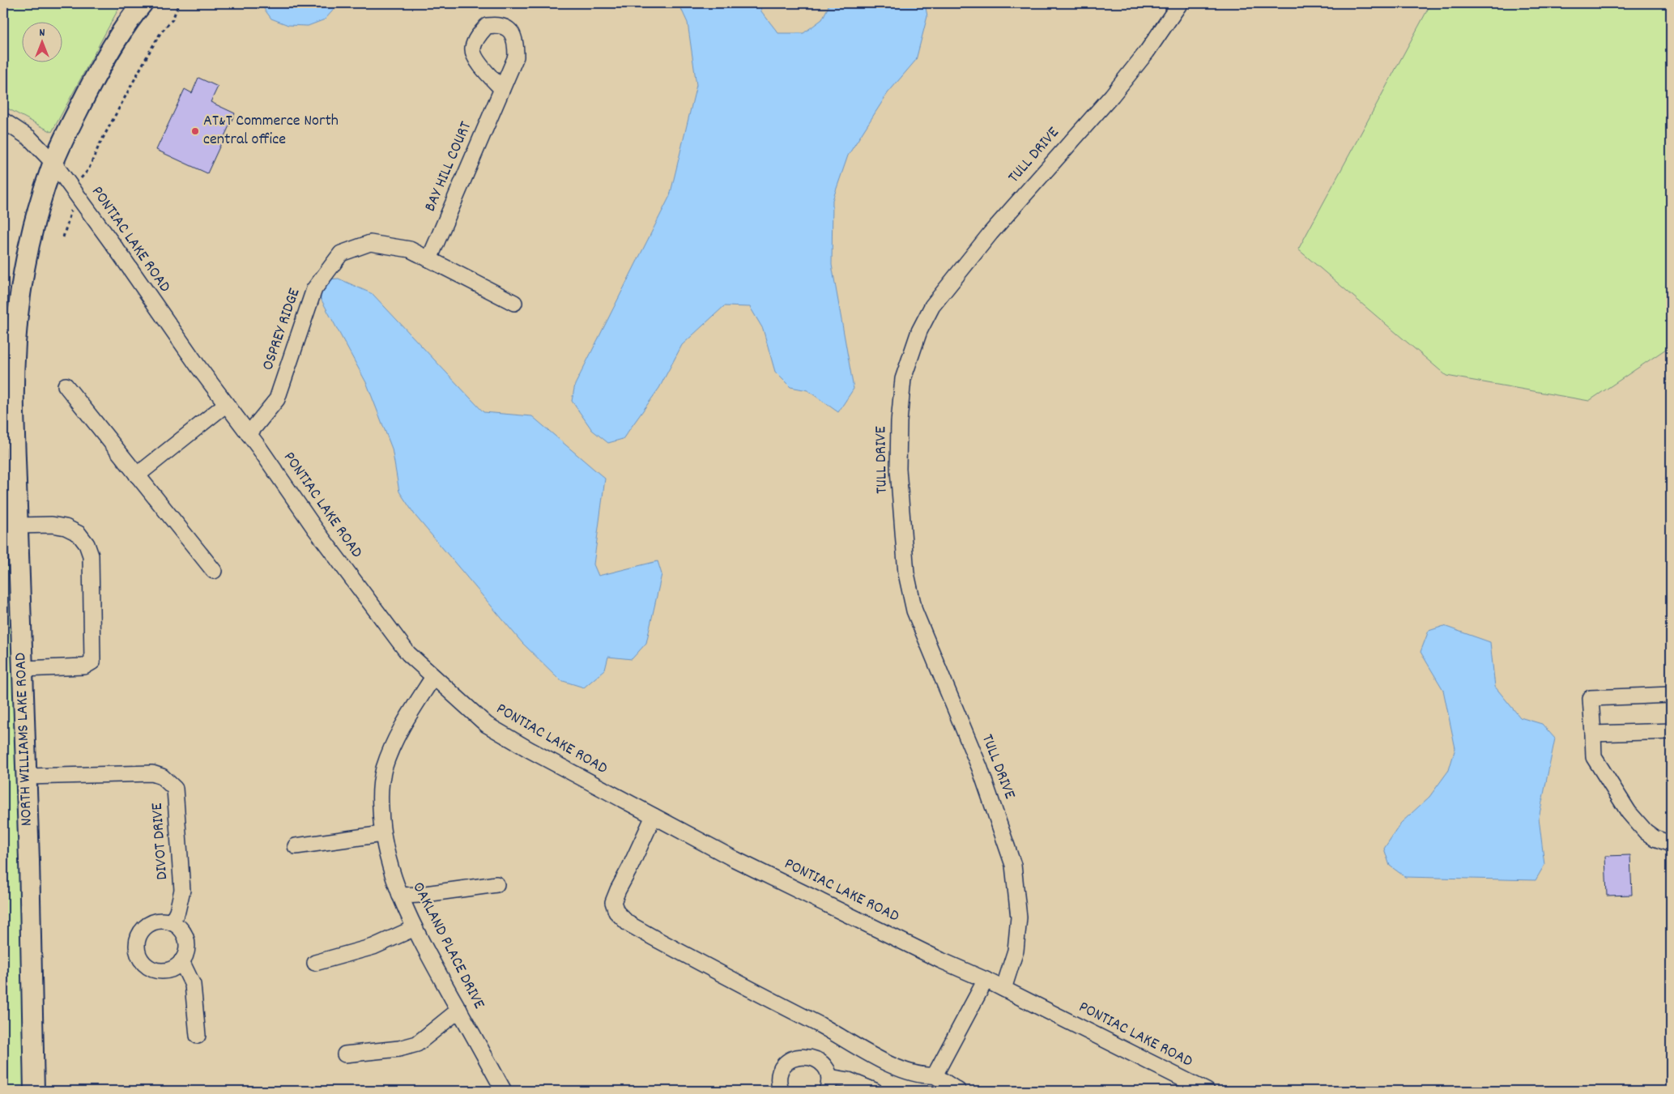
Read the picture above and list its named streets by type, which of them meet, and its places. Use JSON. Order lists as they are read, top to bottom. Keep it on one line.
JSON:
{"streets":{"main road":["NORTH WILLIAMS LAKE ROAD"],"street":["TULL DRIVE","BAY HILL COURT","PONTIAC LAKE ROAD","OSPREY RIDGE","DIVOT DRIVE","OAKLAND PLACE DRIVE"]},"crossings":[["TULL DRIVE","PONTIAC LAKE ROAD"],["BAY HILL COURT","OSPREY RIDGE"],["PONTIAC LAKE ROAD","OSPREY RIDGE"],["PONTIAC LAKE ROAD","NORTH WILLIAMS LAKE ROAD"],["PONTIAC LAKE ROAD","OAKLAND PLACE DRIVE"],["NORTH WILLIAMS LAKE ROAD","DIVOT DRIVE"]],"places":["AT&T Commerce North central office"],"north":"top"}
